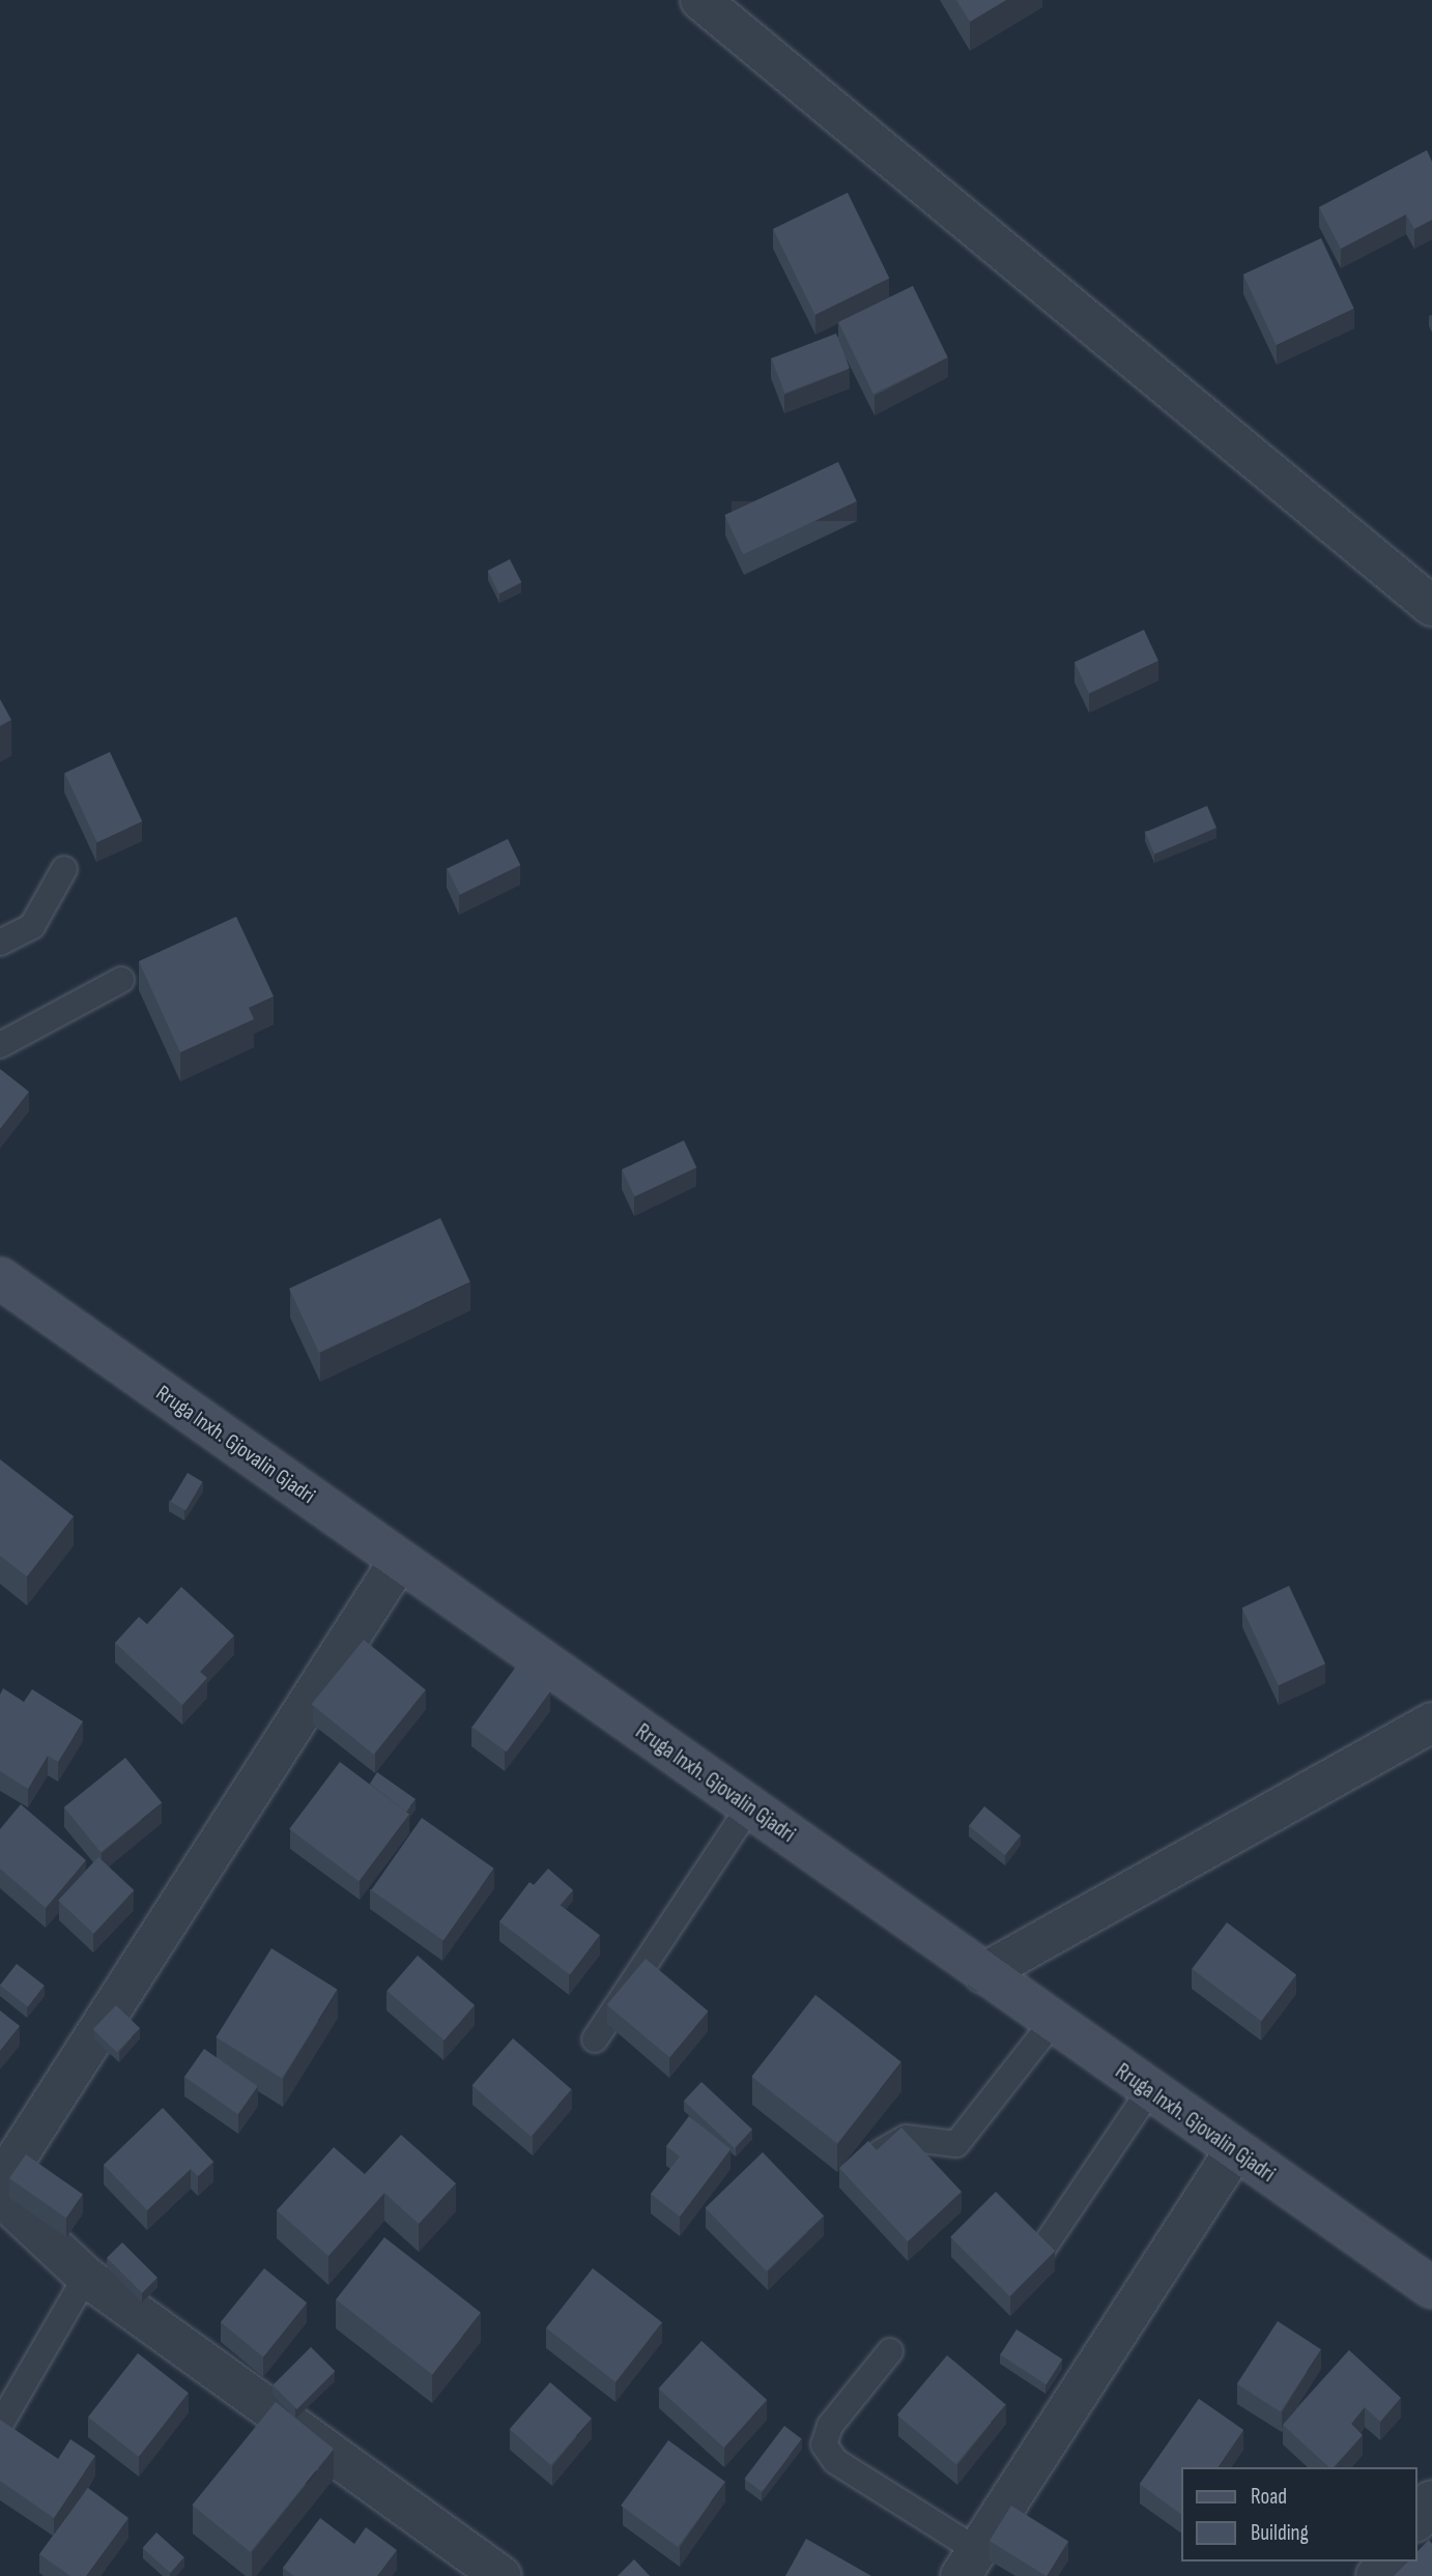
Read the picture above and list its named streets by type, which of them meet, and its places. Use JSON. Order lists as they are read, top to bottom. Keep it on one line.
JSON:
{"streets":{"main road":["Rruga Inxh. Gjovalin Gjadri"]},"legend":["Road","Building"]}
